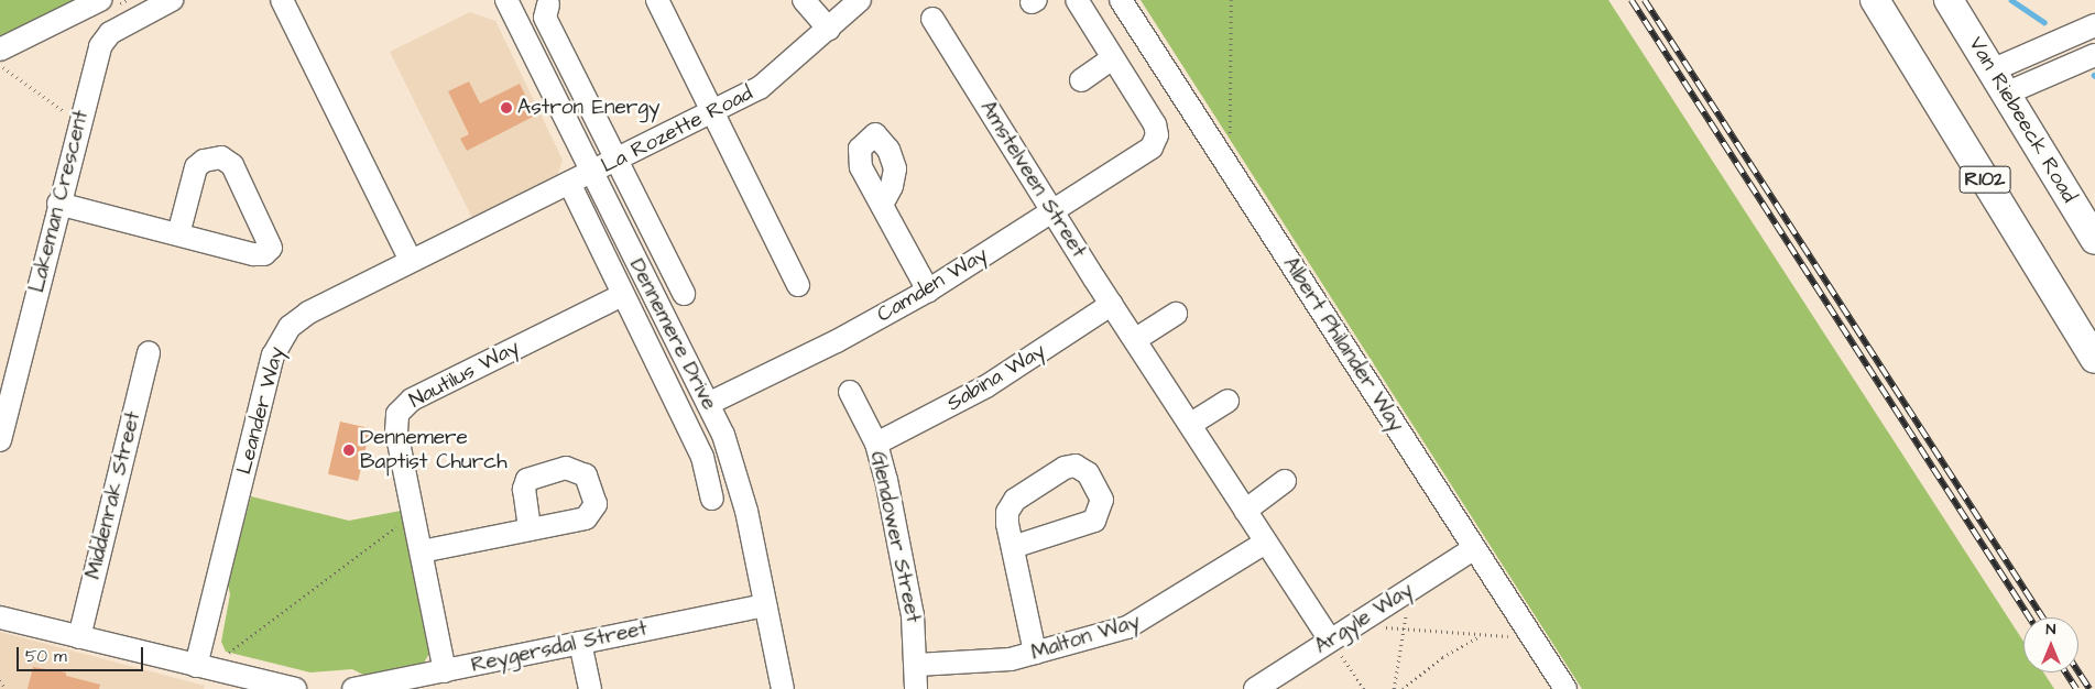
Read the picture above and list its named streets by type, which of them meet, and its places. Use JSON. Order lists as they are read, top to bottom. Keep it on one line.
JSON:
{"streets":{"main road":["Van Riebeeck Road","R102"],"street":["La Rozette Road","Amstelveen Street","Lakeman Crescent","Camden Way","Dennemere Drive","Albert Philander Way","Nautilus Way","Sabina Way","Leander Way","Middenrak Street","Glendower Street","Argyle Way","Malton Way","Reygersdal Street"]},"crossings":[["La Rozette Road","Dennemere Drive"],["La Rozette Road","Leander Way"],["Amstelveen Street","Camden Way"],["Amstelveen Street","Sabina Way"],["Amstelveen Street","Argyle Way"],["Amstelveen Street","Malton Way"],["Camden Way","Dennemere Drive"],["Dennemere Drive","Leander Way"],["Dennemere Drive","Reygersdal Street"],["Albert Philander Way","Argyle Way"],["Nautilus Way","Reygersdal Street"],["Sabina Way","Glendower Street"],["Glendower Street","Malton Way"]],"places":["Astron Energy","Dennemere Baptist Church"],"scale_bar":"50 m","north":"top"}
